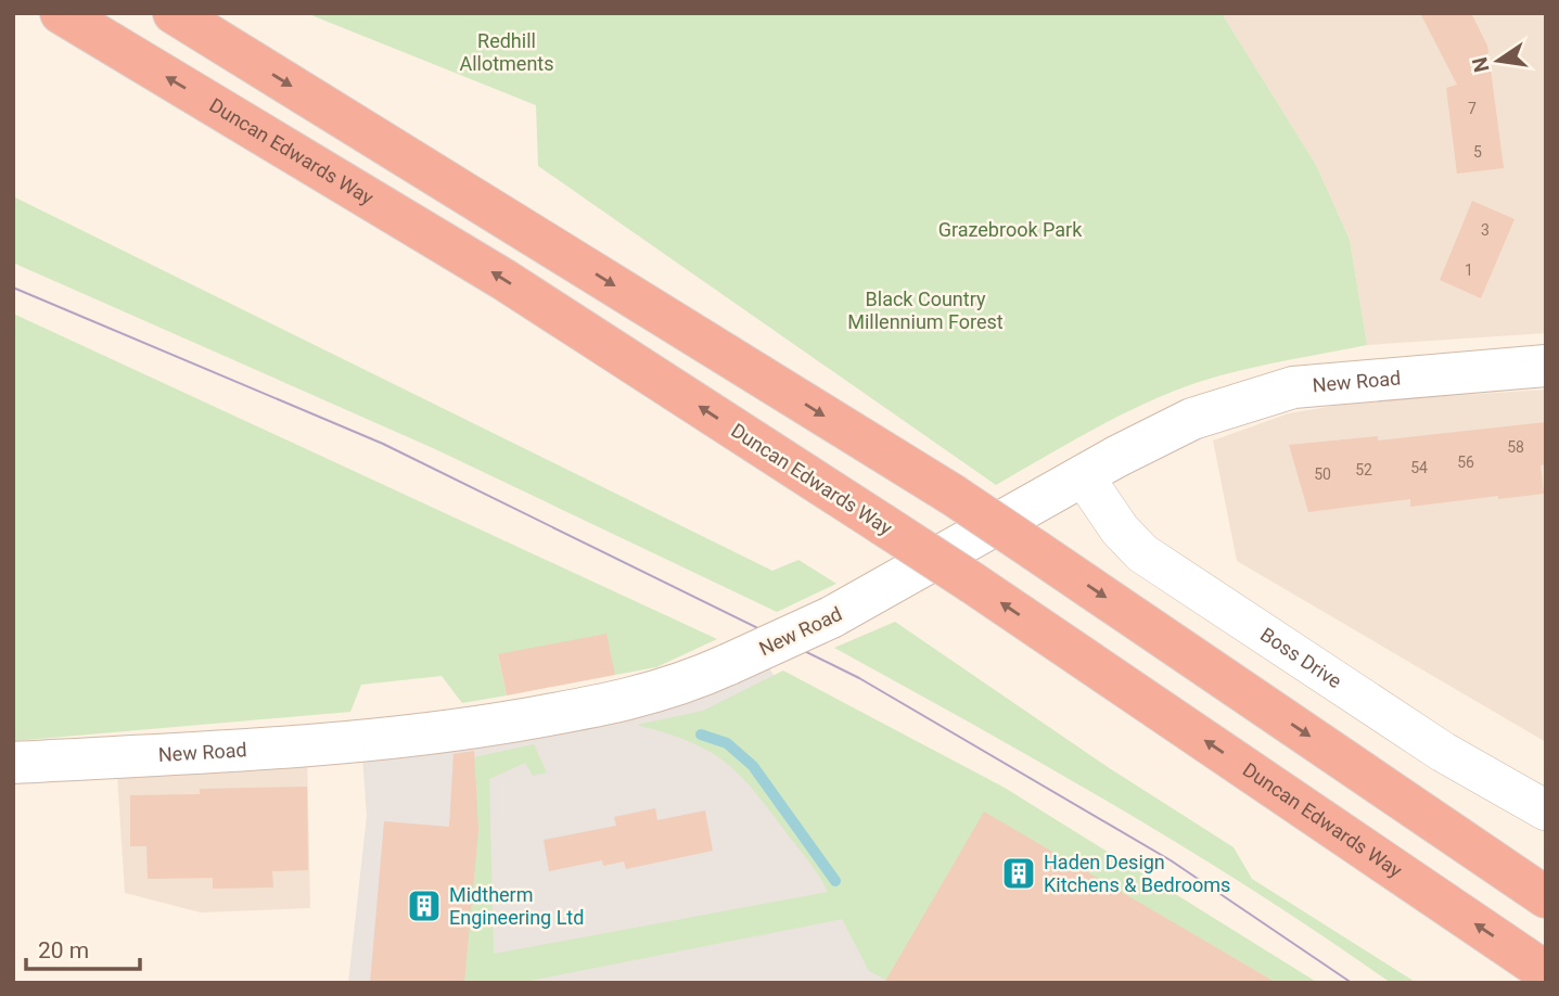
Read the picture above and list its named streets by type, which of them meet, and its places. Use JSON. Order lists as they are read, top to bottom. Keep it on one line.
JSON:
{"streets":{"highway":["Duncan Edwards Way"],"street":["New Road","Boss Drive"]},"crossings":[["New Road","Boss Drive"]],"parks":["Redhill Allotments","Grazebrook Park","Black Country Millennium Forest"],"places":{"building":["Haden Design Kitchens & Bedrooms","Midtherm Engineering Ltd"]},"house_numbers":["7","5","3","1","58","56","54","52","50"],"scale_bar":"20 m","north":"left"}
